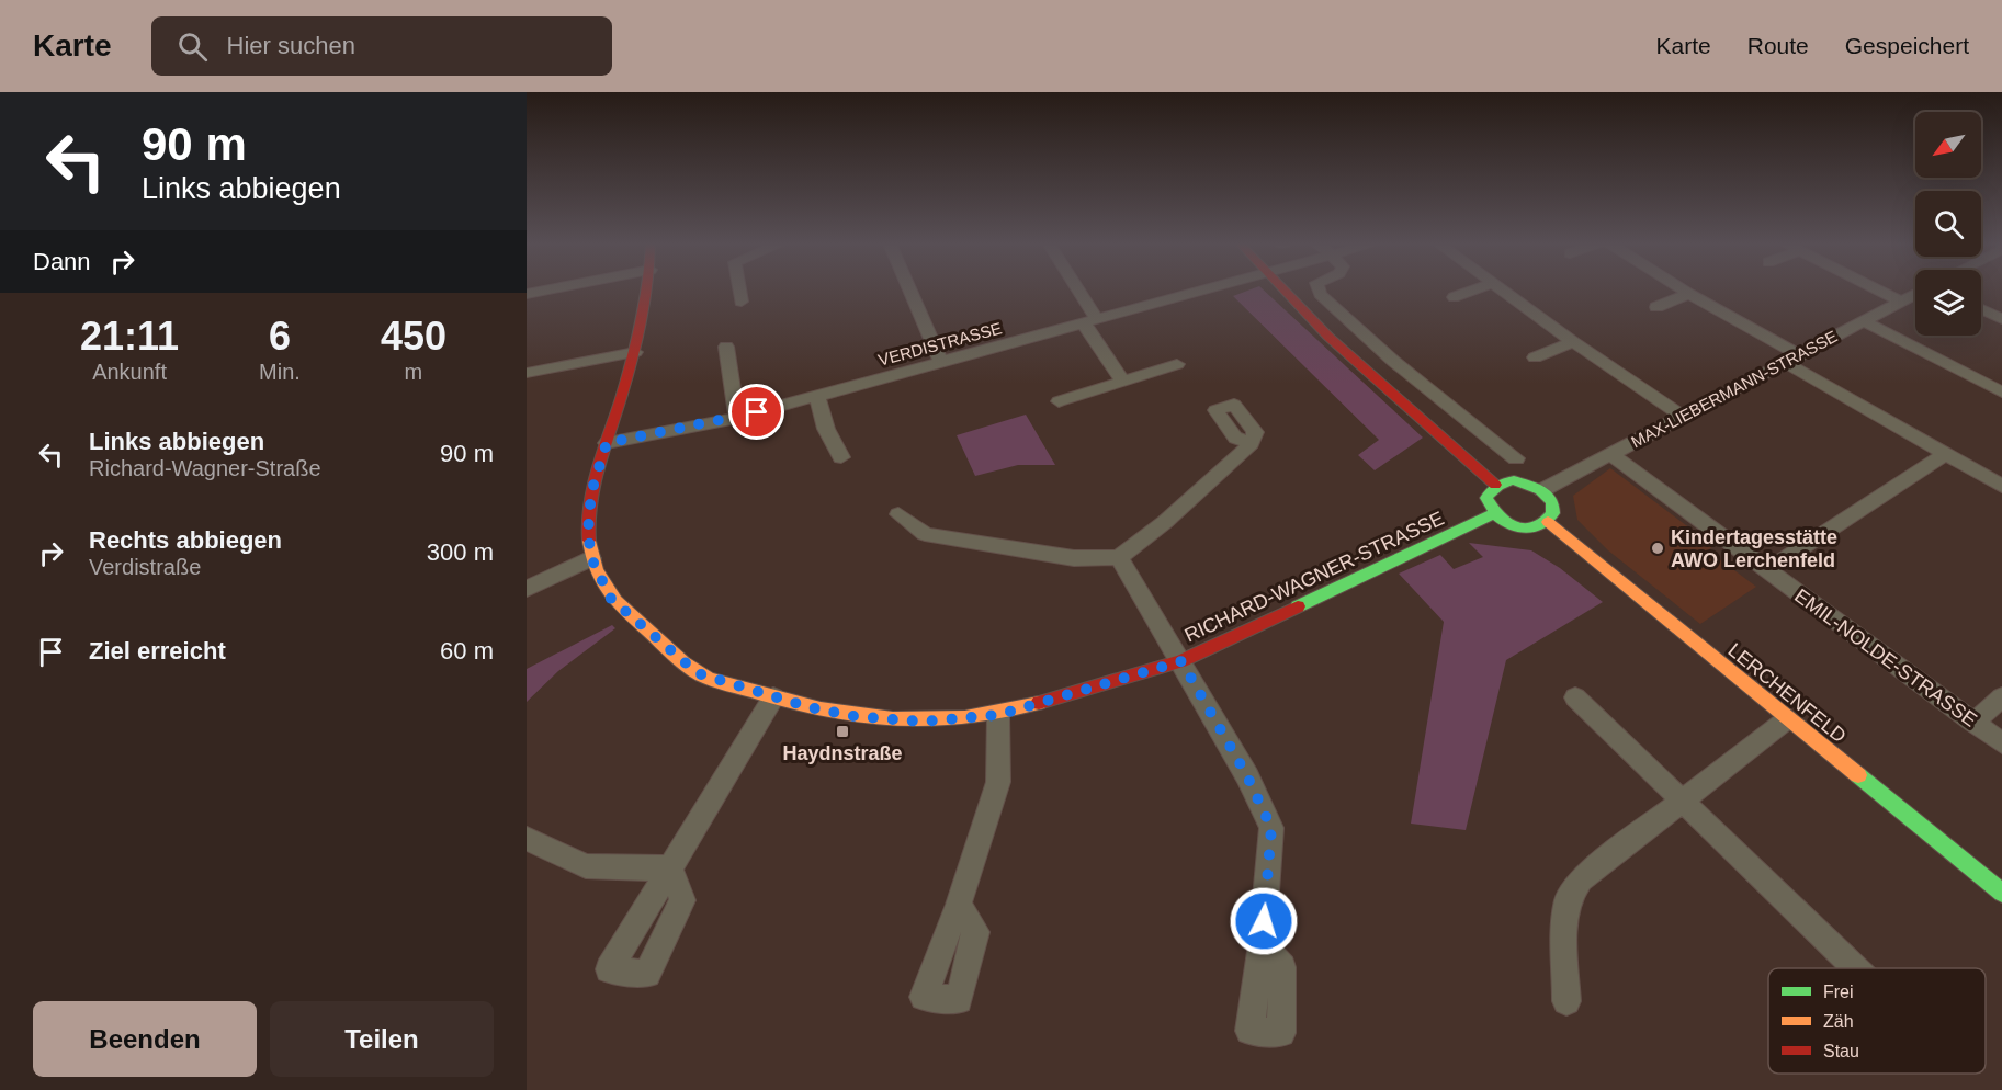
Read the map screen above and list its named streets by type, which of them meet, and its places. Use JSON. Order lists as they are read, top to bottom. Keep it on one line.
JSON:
{"streets":{"street":["VERDISTRASSE","MAX-LIEBERMANN-STRASSE","RICHARD-WAGNER-STRASSE","EMIL-NOLDE-STRASSE","LERCHENFELD"]},"crossings":[["VERDISTRASSE","RICHARD-WAGNER-STRASSE"],["MAX-LIEBERMANN-STRASSE","RICHARD-WAGNER-STRASSE"],["MAX-LIEBERMANN-STRASSE","EMIL-NOLDE-STRASSE"],["MAX-LIEBERMANN-STRASSE","LERCHENFELD"],["RICHARD-WAGNER-STRASSE","LERCHENFELD"]],"places":{"other":["Kindertagesstätte AWO Lerchenfeld"],"transit":["Haydnstraße"]},"legend":["Frei","Zäh","Stau"],"north":"bottom left","page":{"header":"Karte","search":"Hier suchen","nav":["Karte","Route","Gespeichert"],"turn":["90 m","Links abbiegen"],"then":"Dann","eta":["21:11","Ankunft","6","Min.","450","m"],"list":[{"name":"Links abbiegen","note":"Richard-Wagner-Straße","value":"90 m"},{"name":"Rechts abbiegen","note":"Verdistraße","value":"300 m"},{"name":"Ziel erreicht","value":"60 m"}],"buttons":["Beenden","Teilen"]}}
